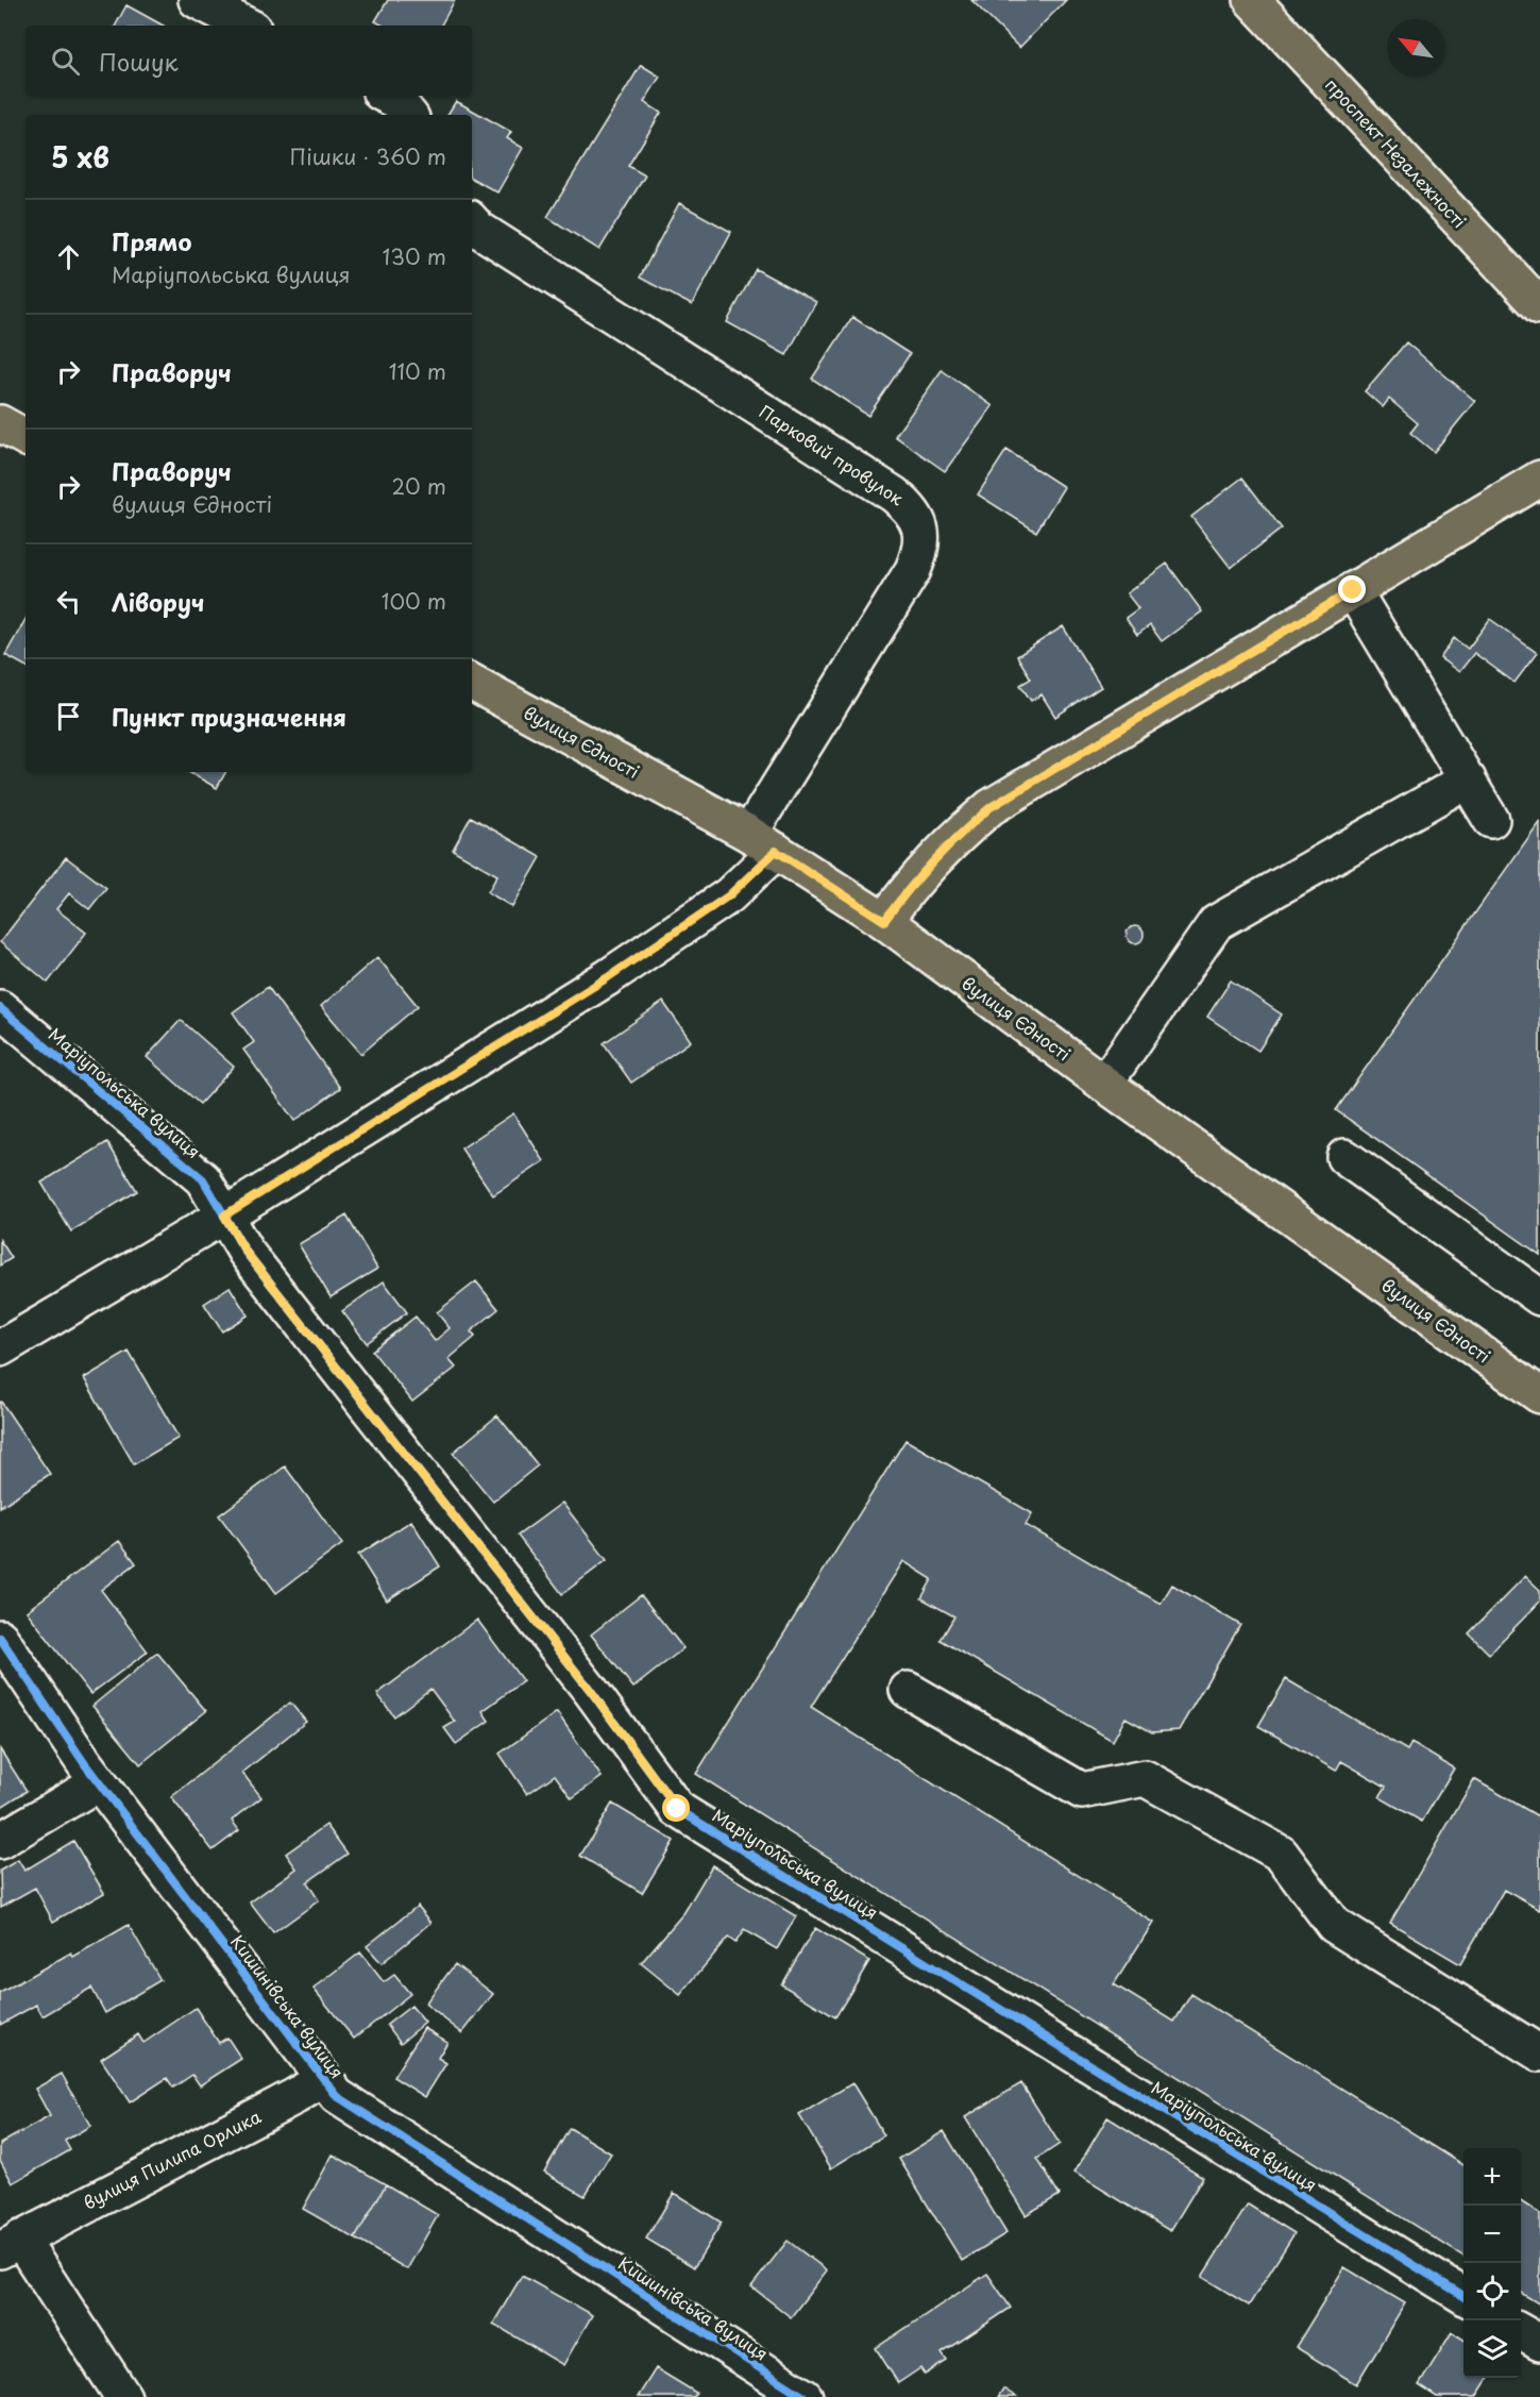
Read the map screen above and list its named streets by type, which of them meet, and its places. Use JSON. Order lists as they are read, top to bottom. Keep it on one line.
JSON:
{"streets":{"main road":["проспект Незалежності","вулиця Єдності"],"street":["Парковий провулок","Маріупольська вулиця","Кишинівська вулиця","вулиця Пилипа Орлика"]},"crossings":[["Парковий провулок","вулиця Єдності"],["Кишинівська вулиця","вулиця Пилипа Орлика"]],"north":"top left","page":{"search":"Пошук","heading":["5 хв","Пішки · 360 m"],"list":[["Прямо","Маріупольська вулиця","130 m"],["Праворуч","110 m"],["Праворуч","вулиця Єдності","20 m"],["Ліворуч","100 m"],"Пункт призначення"],"map_buttons":["+","−"]}}
